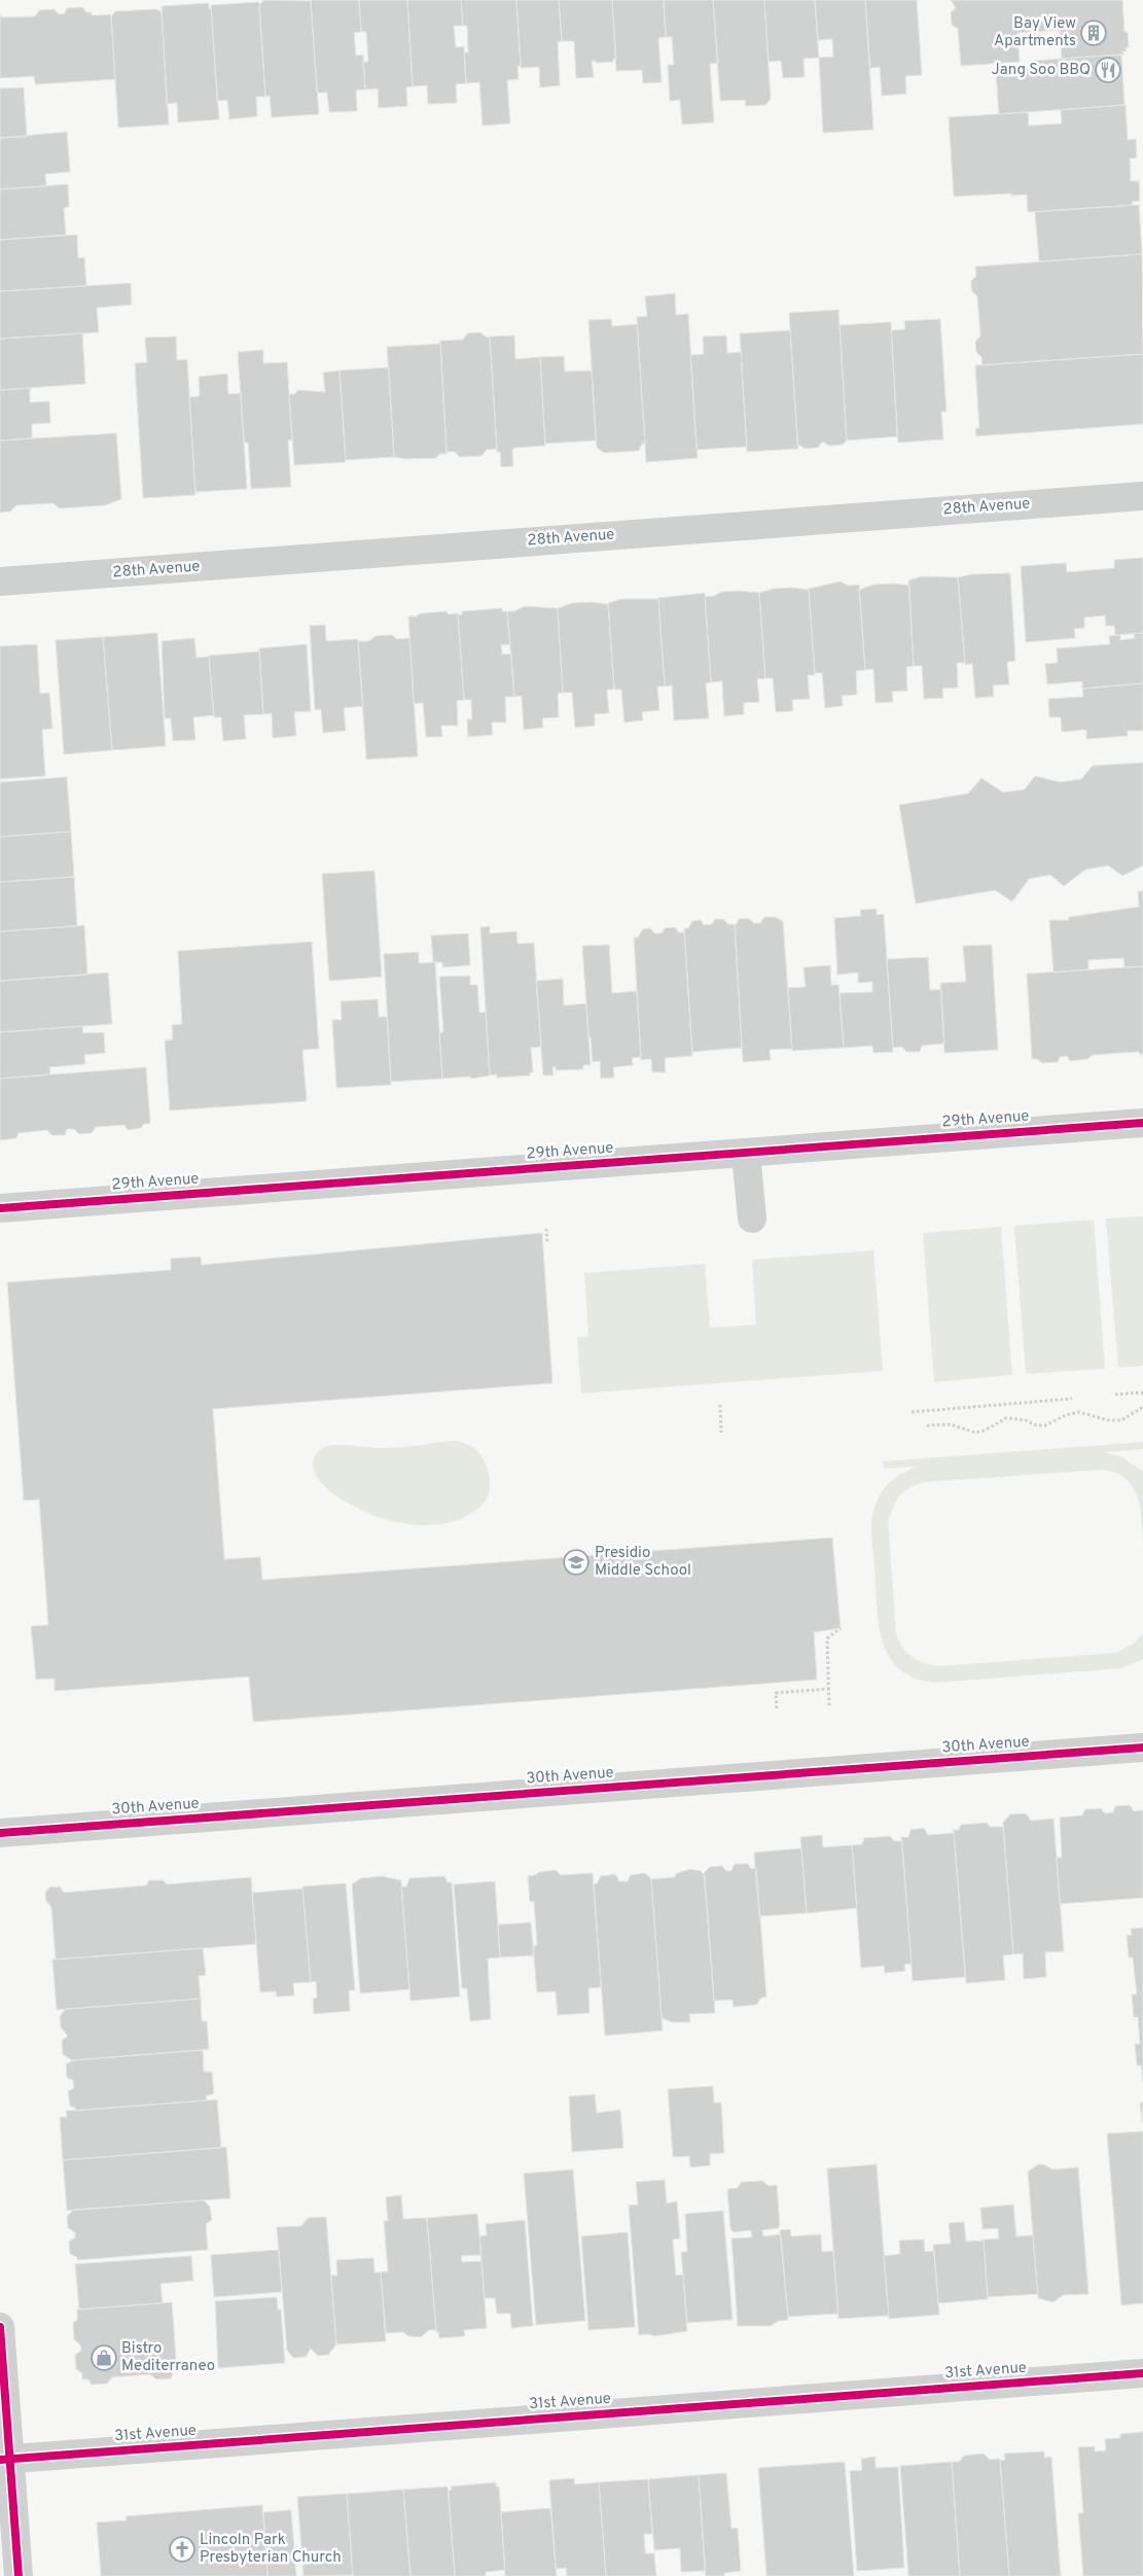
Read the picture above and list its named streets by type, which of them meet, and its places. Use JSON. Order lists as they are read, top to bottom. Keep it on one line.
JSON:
{"streets":{"street":["28th Avenue","29th Avenue","30th Avenue","31st Avenue"]},"places":{"building":["Bay View Apartments"],"restaurant":["Jang Soo BBQ"],"school or university":["Presidio Middle School"],"shop":["Bistro Mediterraneo"],"church":["Lincoln Park Presbyterian Church"]}}
